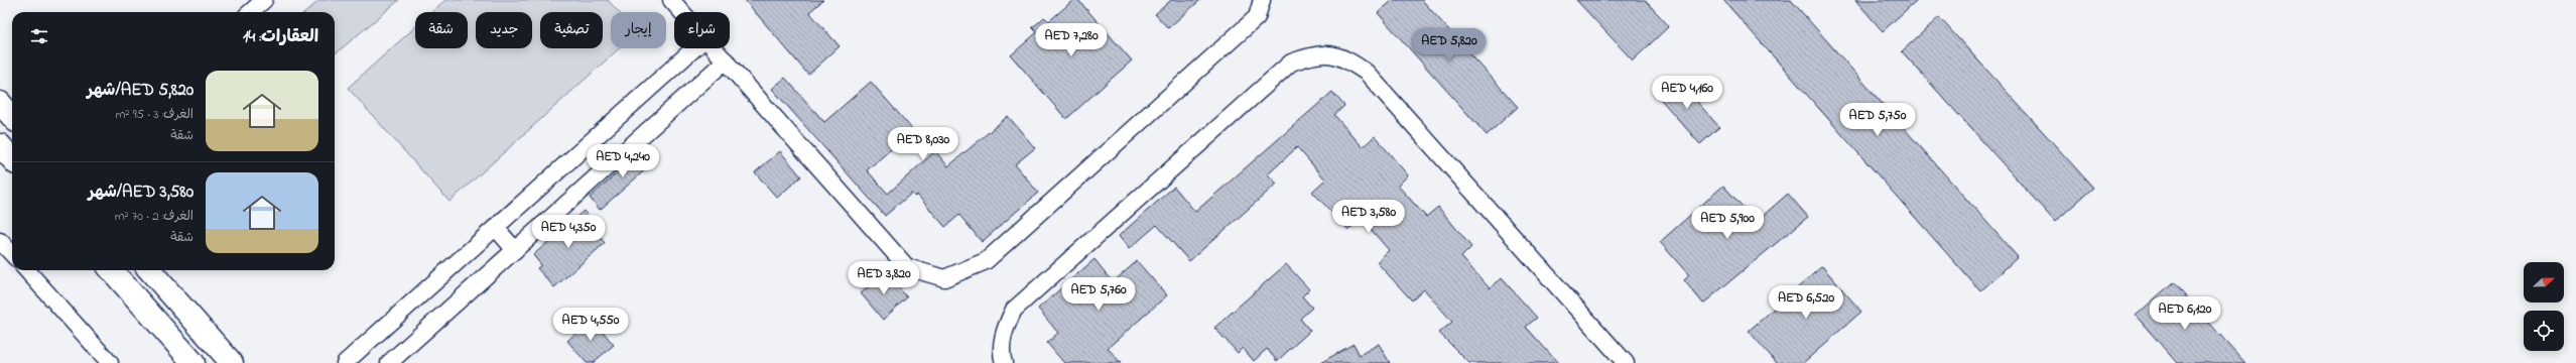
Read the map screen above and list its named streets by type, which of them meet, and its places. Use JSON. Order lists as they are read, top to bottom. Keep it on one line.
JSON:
{"north":"right","page":{"chip":["شراء","إيجار","تصفية","جديد","شقة"],"heading":"العقارات: 14","price":["AED 7,280","AED 5,820","AED 4,160","AED 5,750","AED 8,030","AED 4,240","AED 3,580","AED 5,900","AED 4,350","AED 3,820","AED 5,760","AED 6,520","AED 6,120","AED 4,550"],"list":[{"name":"AED 5,820/شهر","note":"الغرف: 3 · 95 m² · شقة"},{"name":"AED 3,580/شهر","note":"الغرف: 2 · 70 m² · شقة"}]}}
